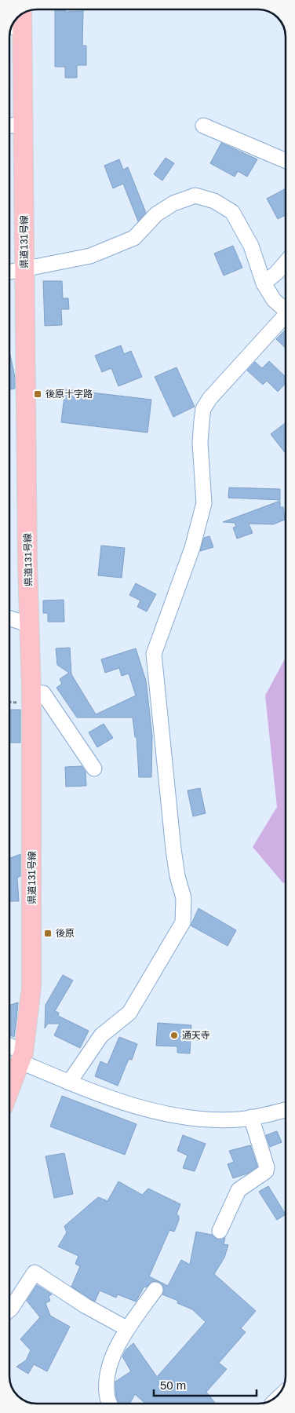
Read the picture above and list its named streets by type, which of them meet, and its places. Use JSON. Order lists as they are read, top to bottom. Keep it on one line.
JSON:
{"streets":{"main road":["県道131号線"]},"places":{"transit":["後原十字路","後原"],"other":["通天寺"]},"scale_bar":"50 m"}
